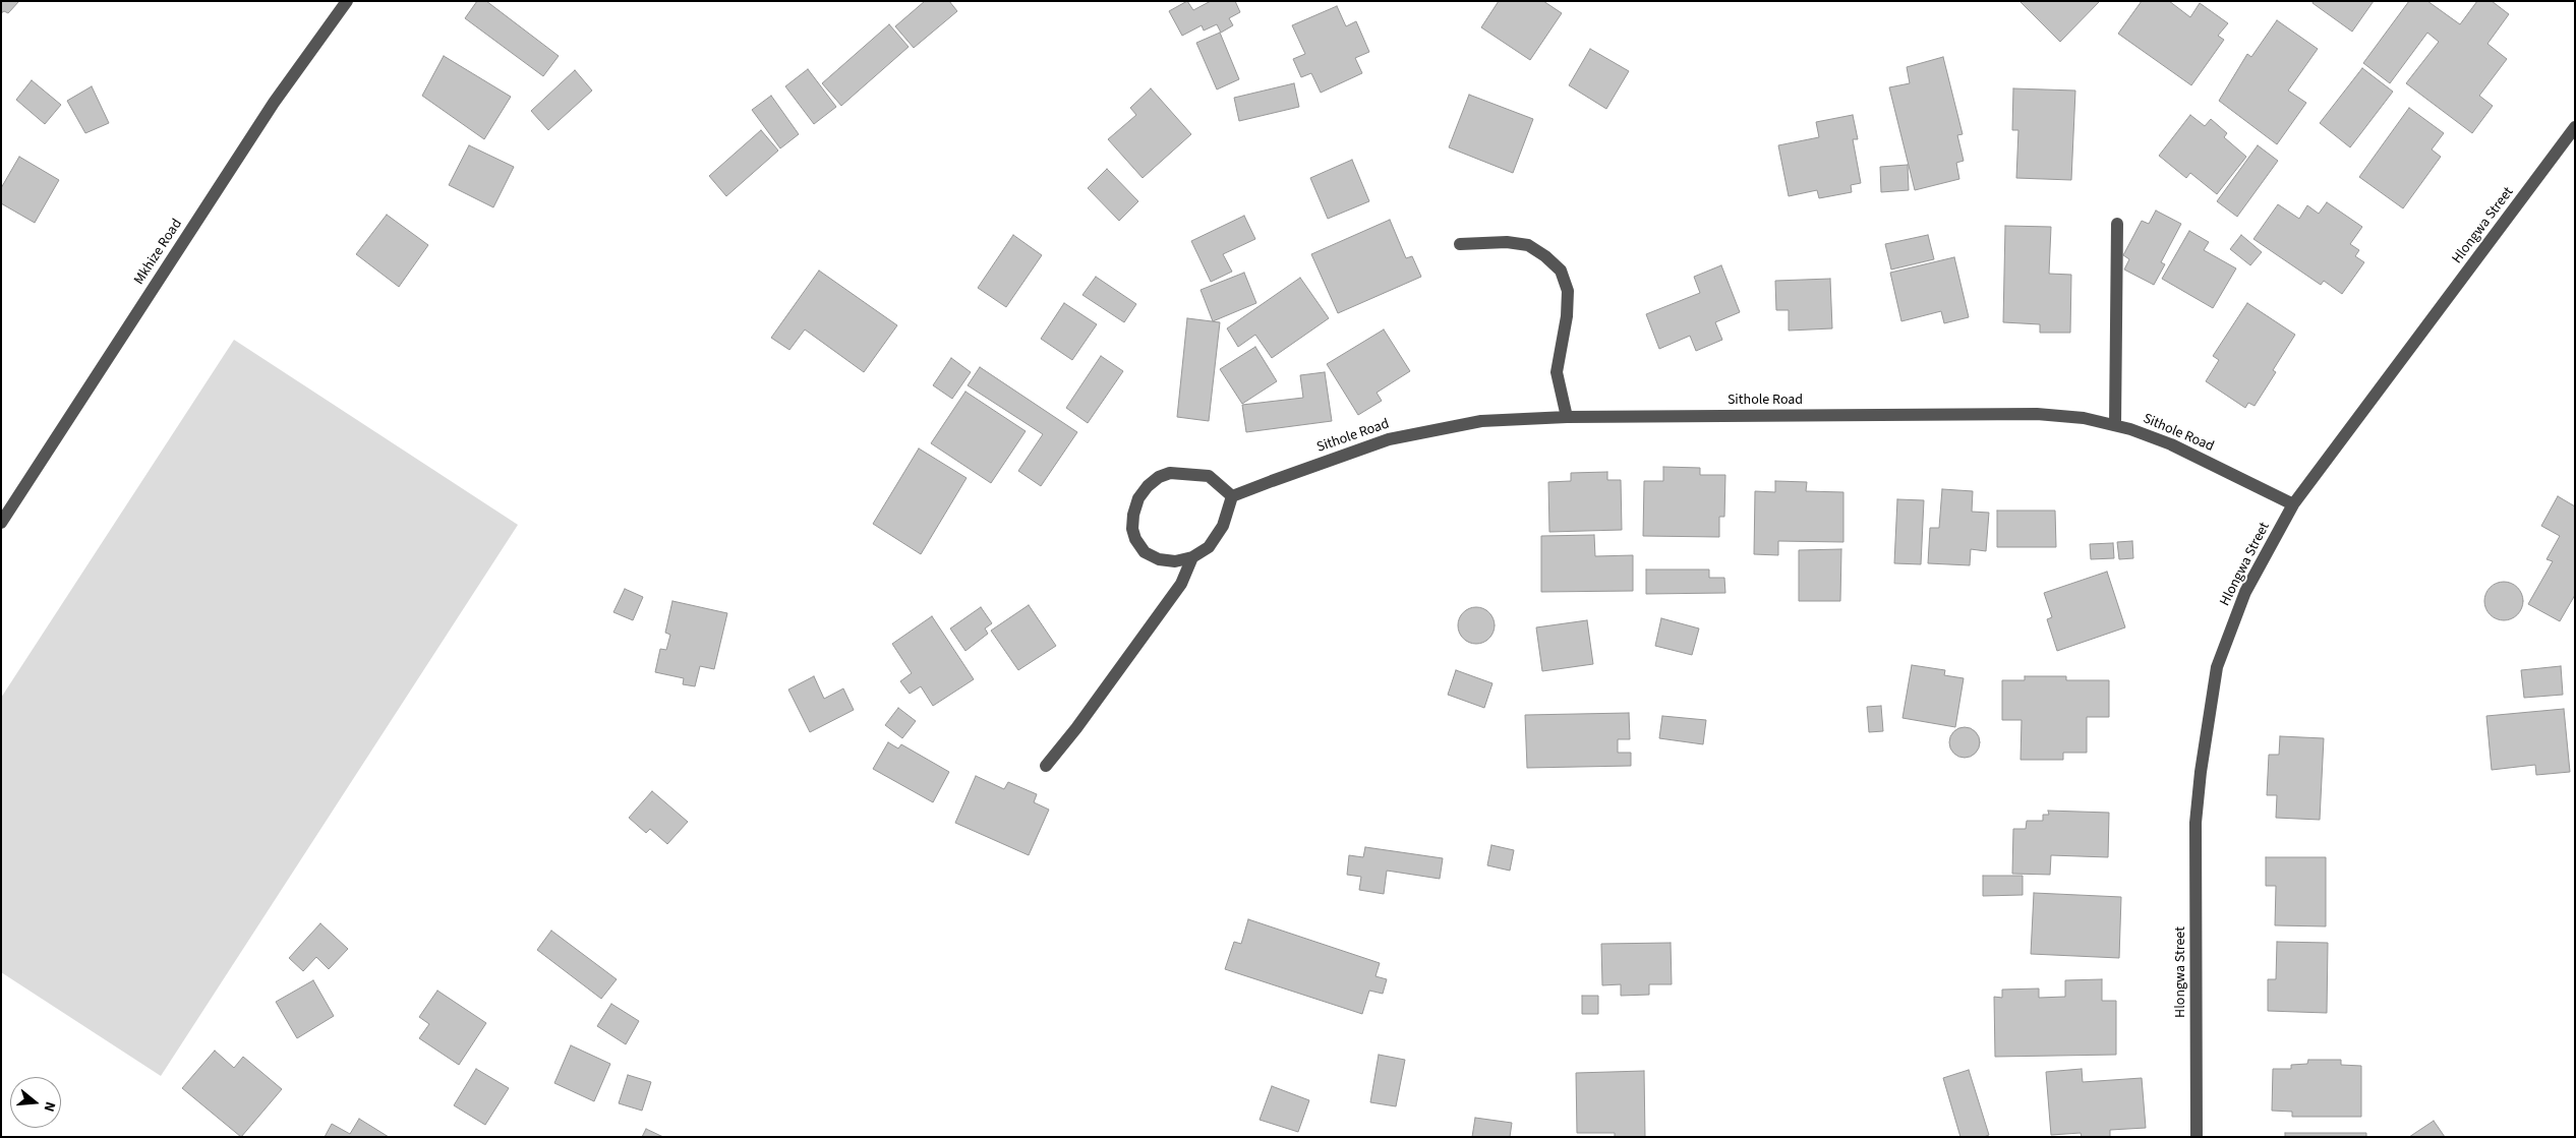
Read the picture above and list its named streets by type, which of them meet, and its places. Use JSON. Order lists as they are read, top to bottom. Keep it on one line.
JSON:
{"streets":{"street":["Hlongwa Street","Mkhize Road","Sithole Road"]},"crossings":[["Hlongwa Street","Sithole Road"]],"north":"right"}
